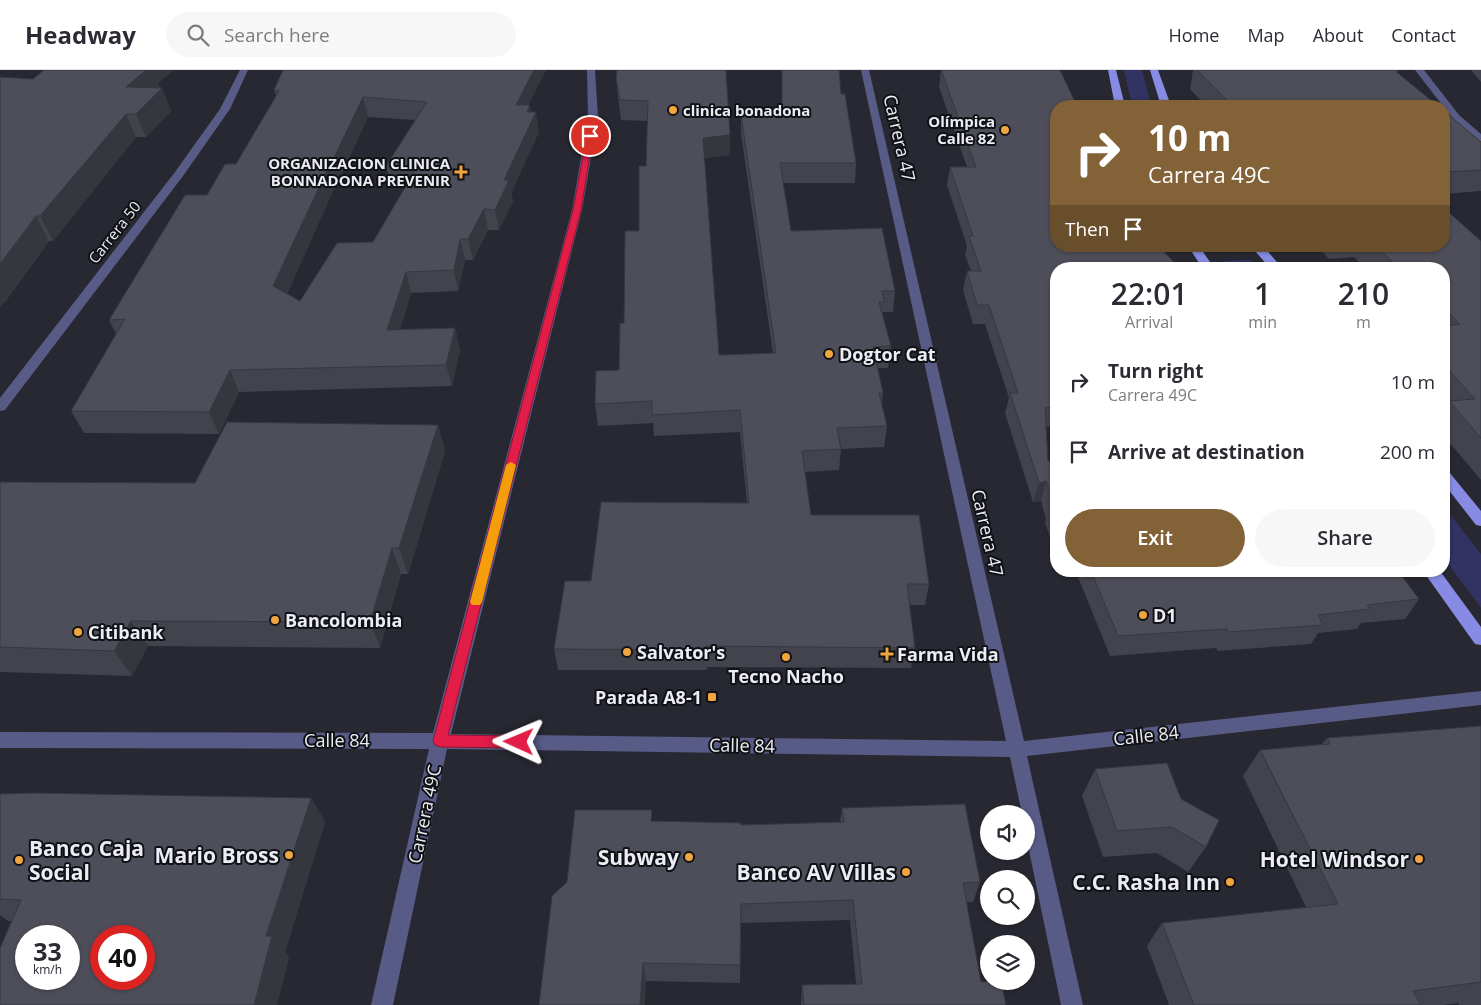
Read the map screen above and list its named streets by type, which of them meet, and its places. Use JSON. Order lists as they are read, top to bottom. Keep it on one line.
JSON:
{"streets":{"street":["Carrera 47","Carrera 50","Calle 84","Carrera 49C"]},"crossings":[["Carrera 47","Calle 84"],["Calle 84","Carrera 49C"]],"places":{"other":["clinica bonadona","Olímpica Calle 82","Dogtor Cat","D1","Bancolombia","Citibank","Salvator's","Tecno Nacho","Mario Bross","Subway","Hotel Windsor","Banco Caja Social","Banco AV Villas","C.C. Rasha Inn"],"health":["ORGANIZACION CLINICA BONNADONA PREVENIR","Farma Vida"],"transit":["Parada A8-1"]},"page":{"header":"Headway","search":"Search here","nav":["Home","Map","About","Contact"],"turn":["10 m","Carrera 49C"],"then":"Then","eta":["22:01","Arrival","1","min","210","m"],"list":[{"name":"Turn right","note":"Carrera 49C","value":"10 m"},{"name":"Arrive at destination","value":"200 m"}],"buttons":["Exit","Share"],"speed":"33 km/h","limit":"40"}}
